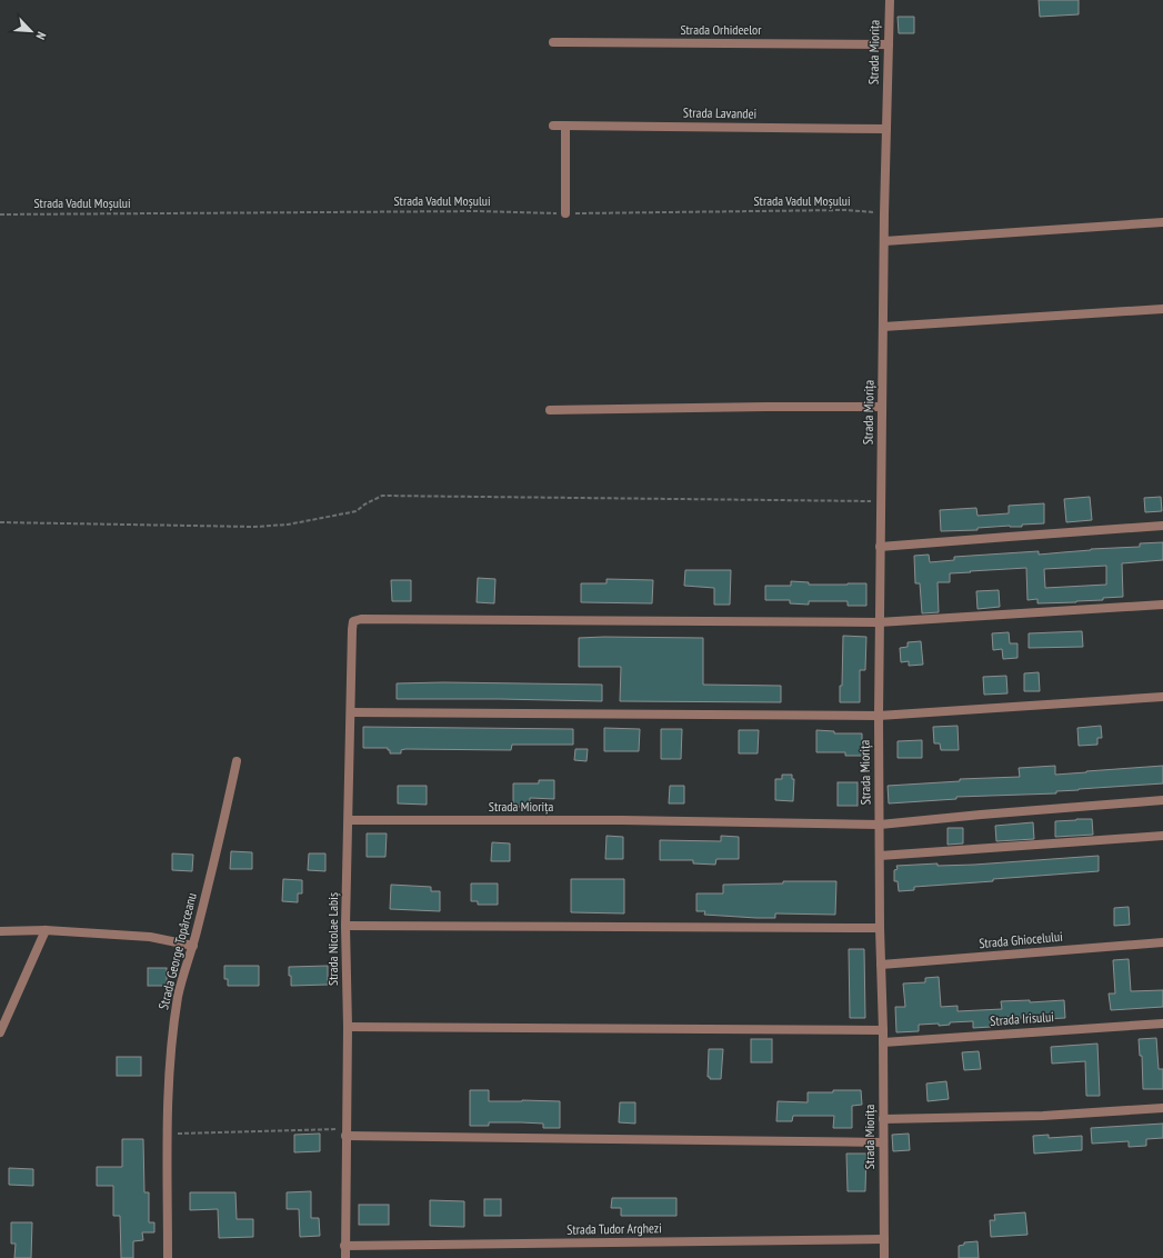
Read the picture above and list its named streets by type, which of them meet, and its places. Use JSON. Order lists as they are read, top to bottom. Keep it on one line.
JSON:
{"streets":{"street":["Strada Orhideelor","Strada Miorița","Strada Lavandei","Strada Nicolae Labiș","Strada Ghiocelului","Strada George Topârceanu","Strada Irisului","Strada Tudor Arghezi"],"path":["Strada Vadul Moșului"]},"crossings":[["Strada Orhideelor","Strada Miorița"],["Strada Miorița","Strada Lavandei"],["Strada Miorița","Strada Vadul Moșului"],["Strada Miorița","Strada Nicolae Labiș"],["Strada Miorița","Strada Ghiocelului"],["Strada Miorița","Strada Irisului"],["Strada Miorița","Strada Tudor Arghezi"],["Strada Nicolae Labiș","Strada Tudor Arghezi"]],"north":"bottom right"}
